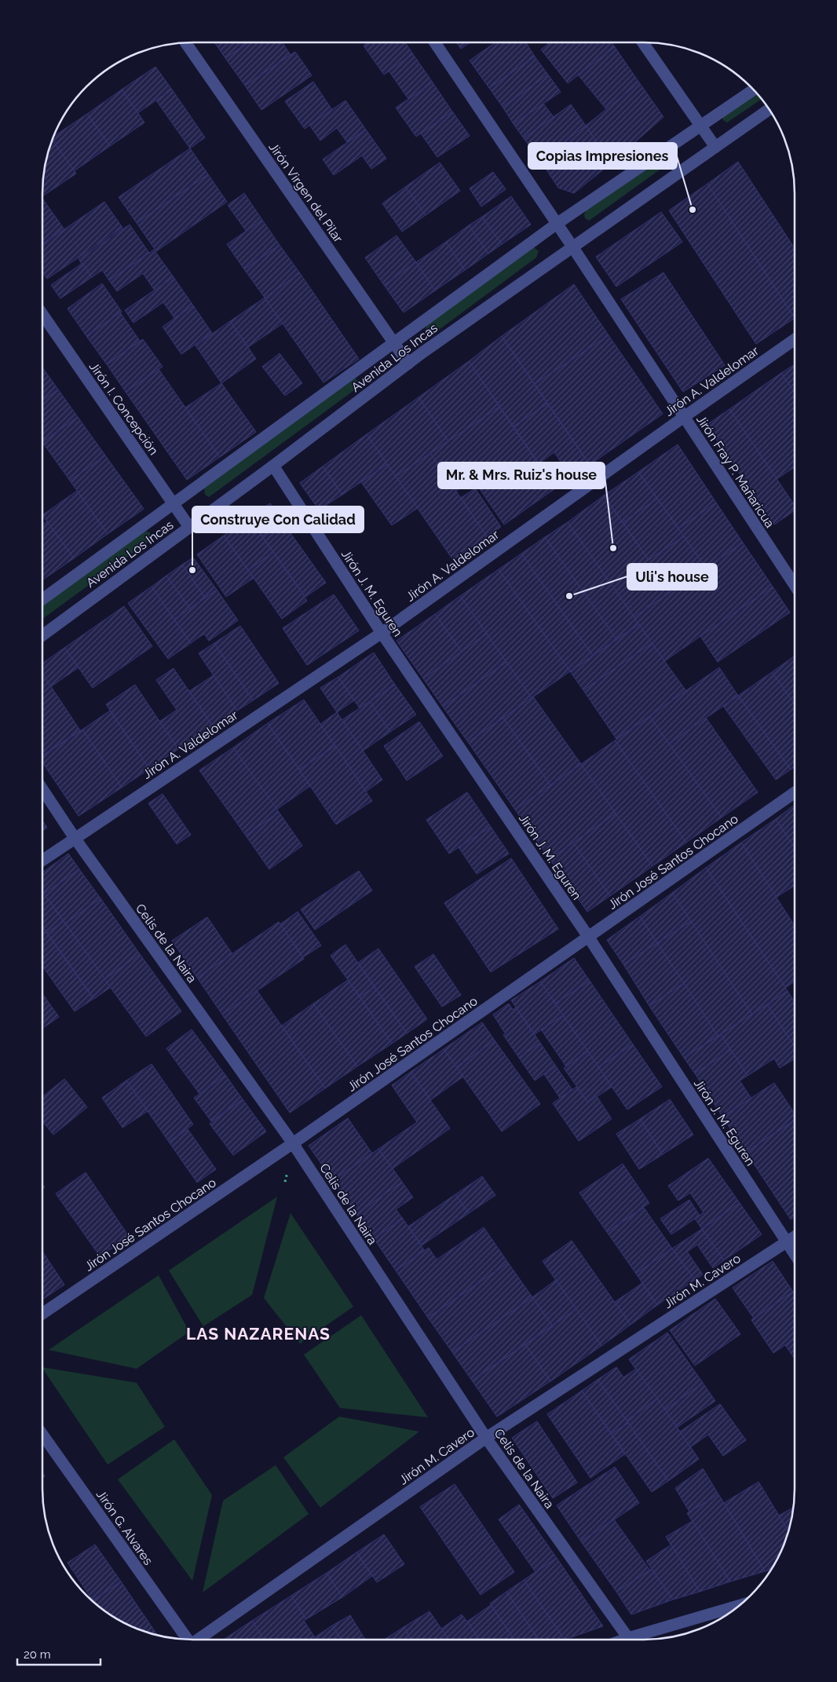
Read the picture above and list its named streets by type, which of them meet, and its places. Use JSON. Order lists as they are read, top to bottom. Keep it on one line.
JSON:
{"streets":{"street":["Jirón Virgen del Pilar","Avenida Los Incas","Jirón A. Valdelomar","Jirón I. Concepción","Jirón Fray P. Mañaricua","Jirón J. M. Eguren","Jirón José Santos Chocano","Celis de la Naira","Jirón M. Cavero","Jirón G. Alvares"]},"crossings":[["Jirón Virgen del Pilar","Avenida Los Incas"],["Avenida Los Incas","Jirón I. Concepción"],["Avenida Los Incas","Jirón Fray P. Mañaricua"],["Avenida Los Incas","Jirón J. M. Eguren"],["Jirón A. Valdelomar","Jirón Fray P. Mañaricua"],["Jirón A. Valdelomar","Jirón J. M. Eguren"],["Jirón A. Valdelomar","Celis de la Naira"],["Jirón J. M. Eguren","Jirón José Santos Chocano"],["Jirón J. M. Eguren","Jirón M. Cavero"],["Jirón José Santos Chocano","Celis de la Naira"],["Celis de la Naira","Jirón M. Cavero"]],"districts":["LAS NAZARENAS"],"places":["Copias Impresiones","Mr. & Mrs. Ruiz's house","Construye Con Calidad","Uli's house"],"scale_bar":"20 m"}
